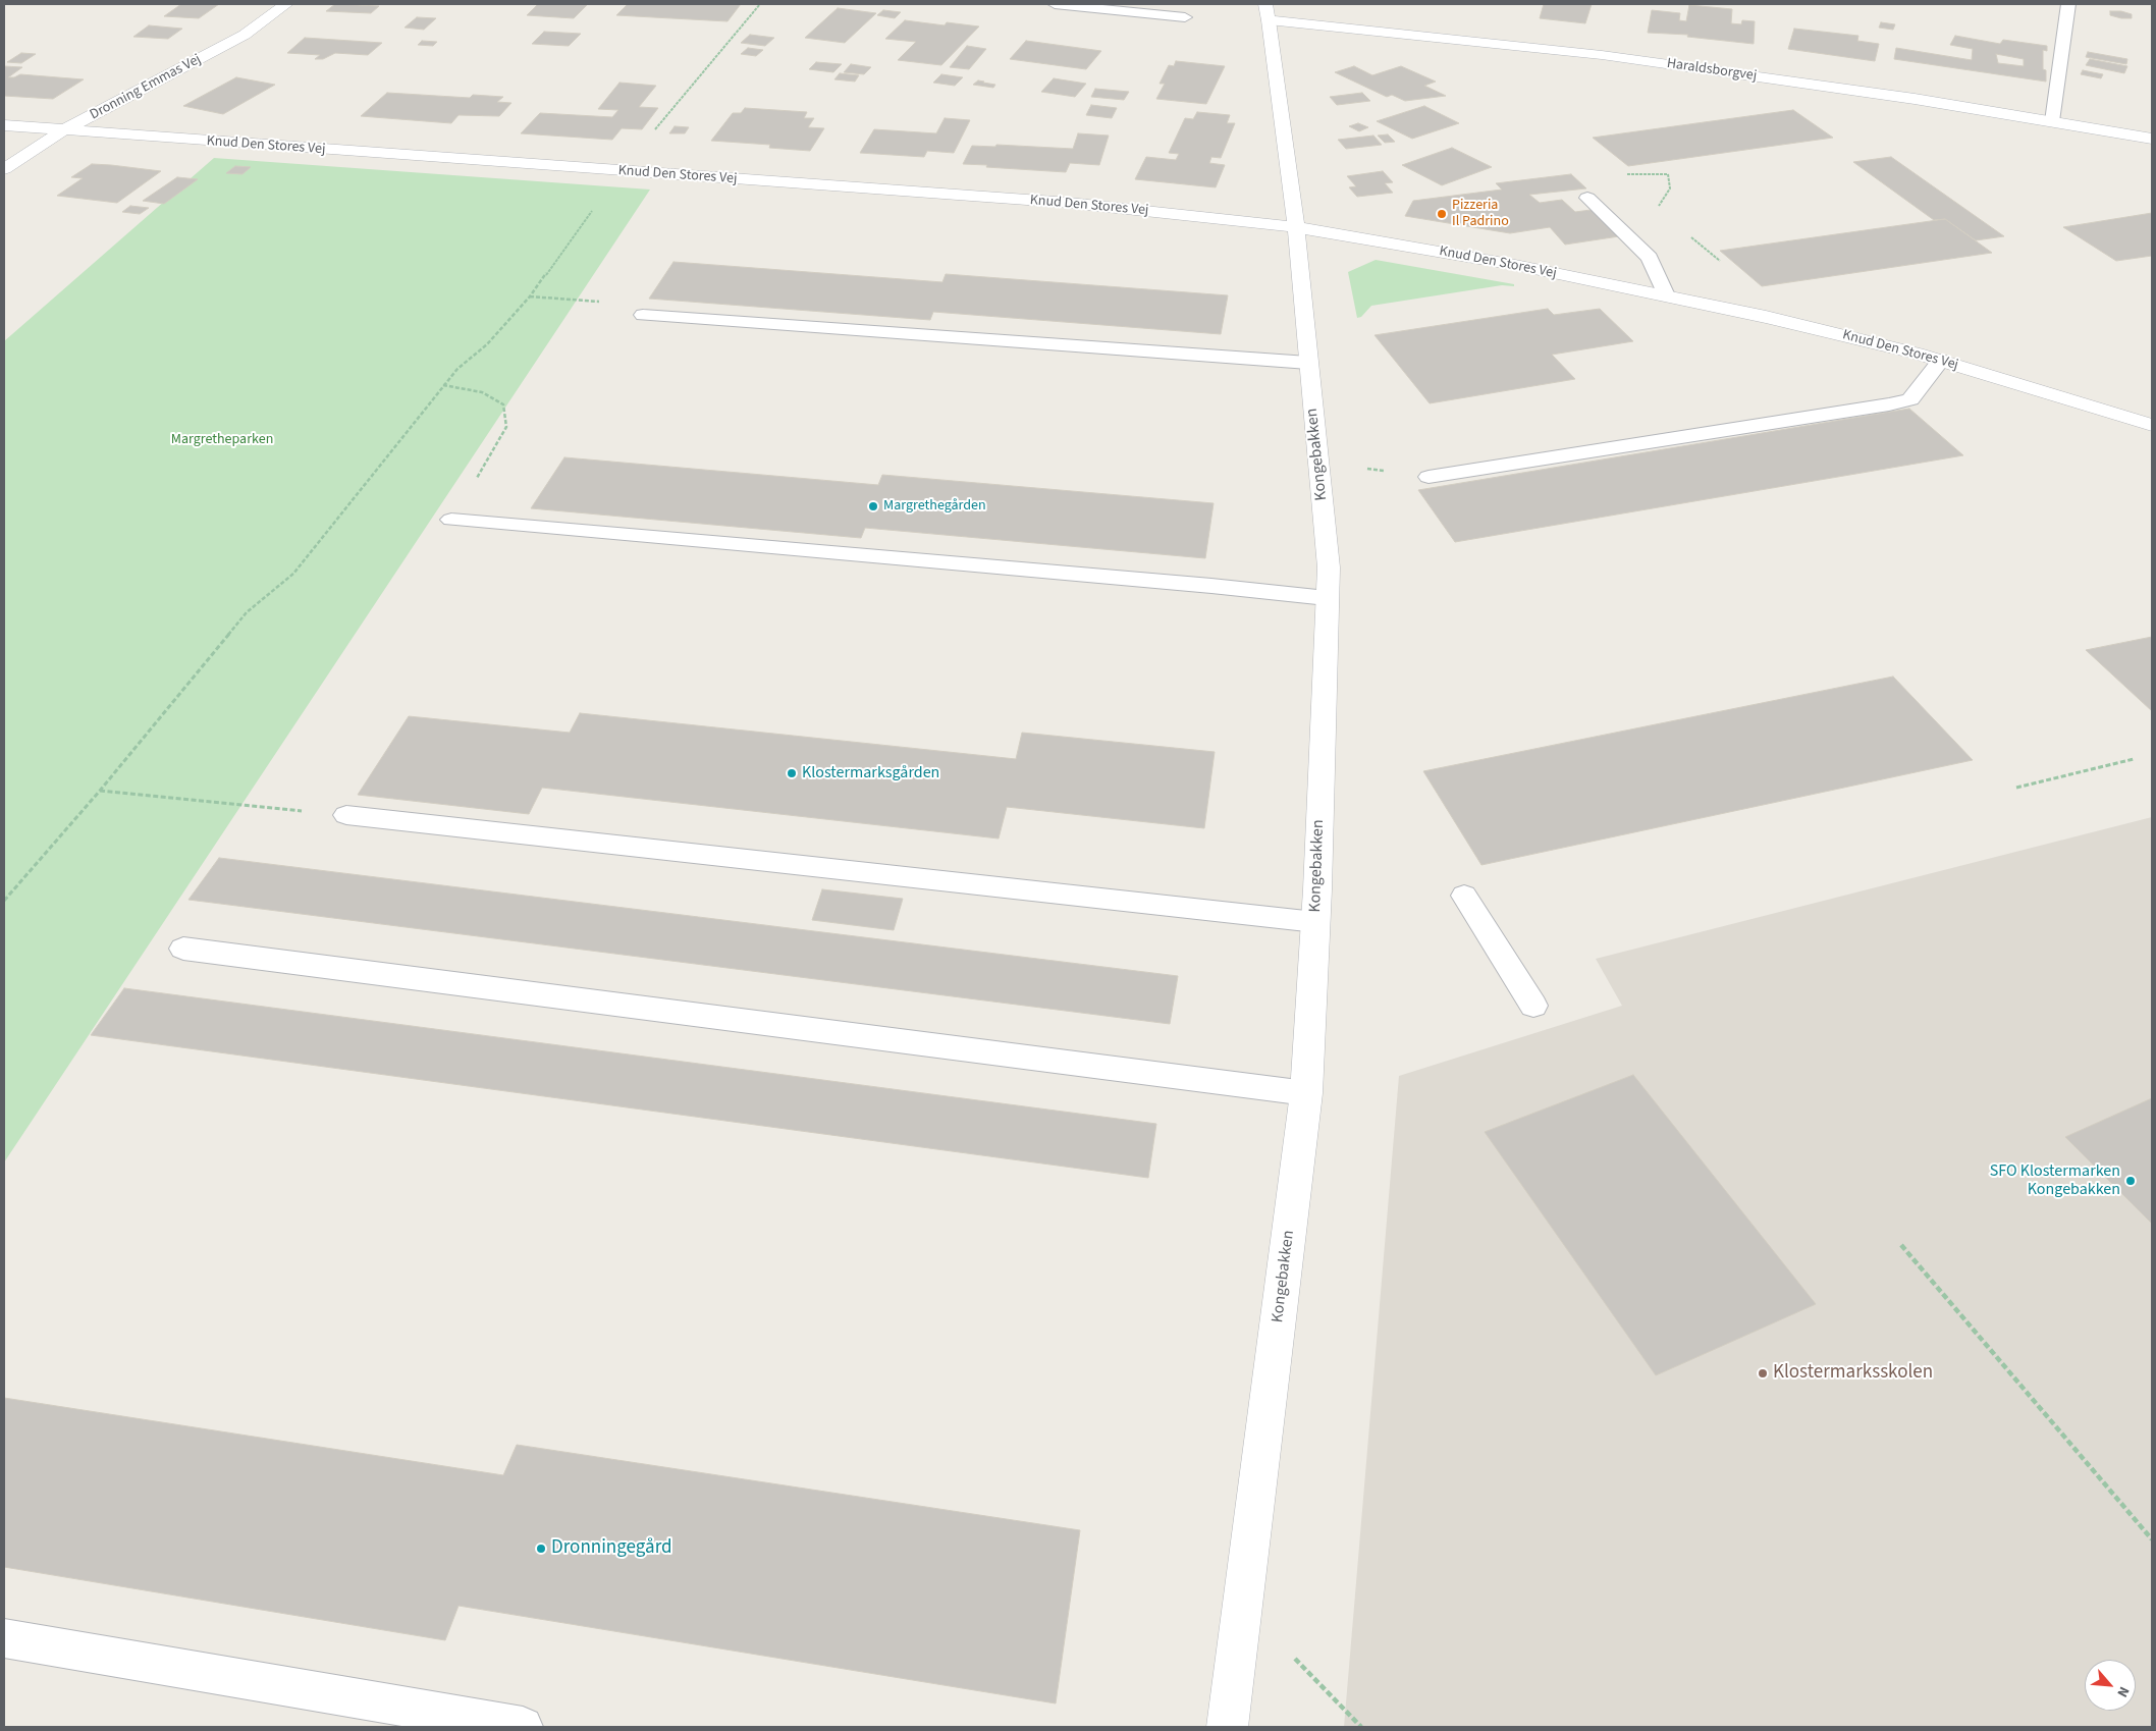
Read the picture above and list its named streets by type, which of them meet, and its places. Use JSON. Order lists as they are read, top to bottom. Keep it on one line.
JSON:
{"streets":{"street":["Haraldsborgvej","Dronning Emmas Vej","Knud Den Stores Vej","Kongebakken"]},"crossings":[["Haraldsborgvej","Kongebakken"],["Dronning Emmas Vej","Knud Den Stores Vej"],["Knud Den Stores Vej","Kongebakken"]],"parks":["Margretheparken"],"places":["Pizzeria Il Padrino","Margrethegården","Klostermarksgården","SFO Klostermarken Kongebakken","Klostermarksskolen","Dronningegård"],"north":"bottom right"}
